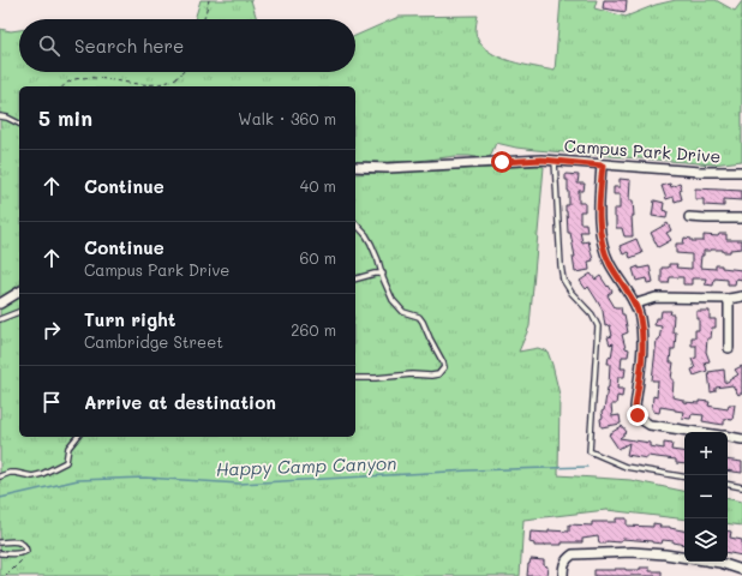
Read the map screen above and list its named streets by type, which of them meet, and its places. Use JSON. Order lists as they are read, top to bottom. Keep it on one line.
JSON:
{"streets":{"street":["Campus Park Drive"]},"water":["Happy Camp Canyon"],"page":{"search":"Search here","heading":["5 min","Walk · 360 m"],"list":[["Continue","40 m"],["Continue","Campus Park Drive","60 m"],["Turn right","Cambridge Street","260 m"],"Arrive at destination"],"map_buttons":["+","−"]}}
